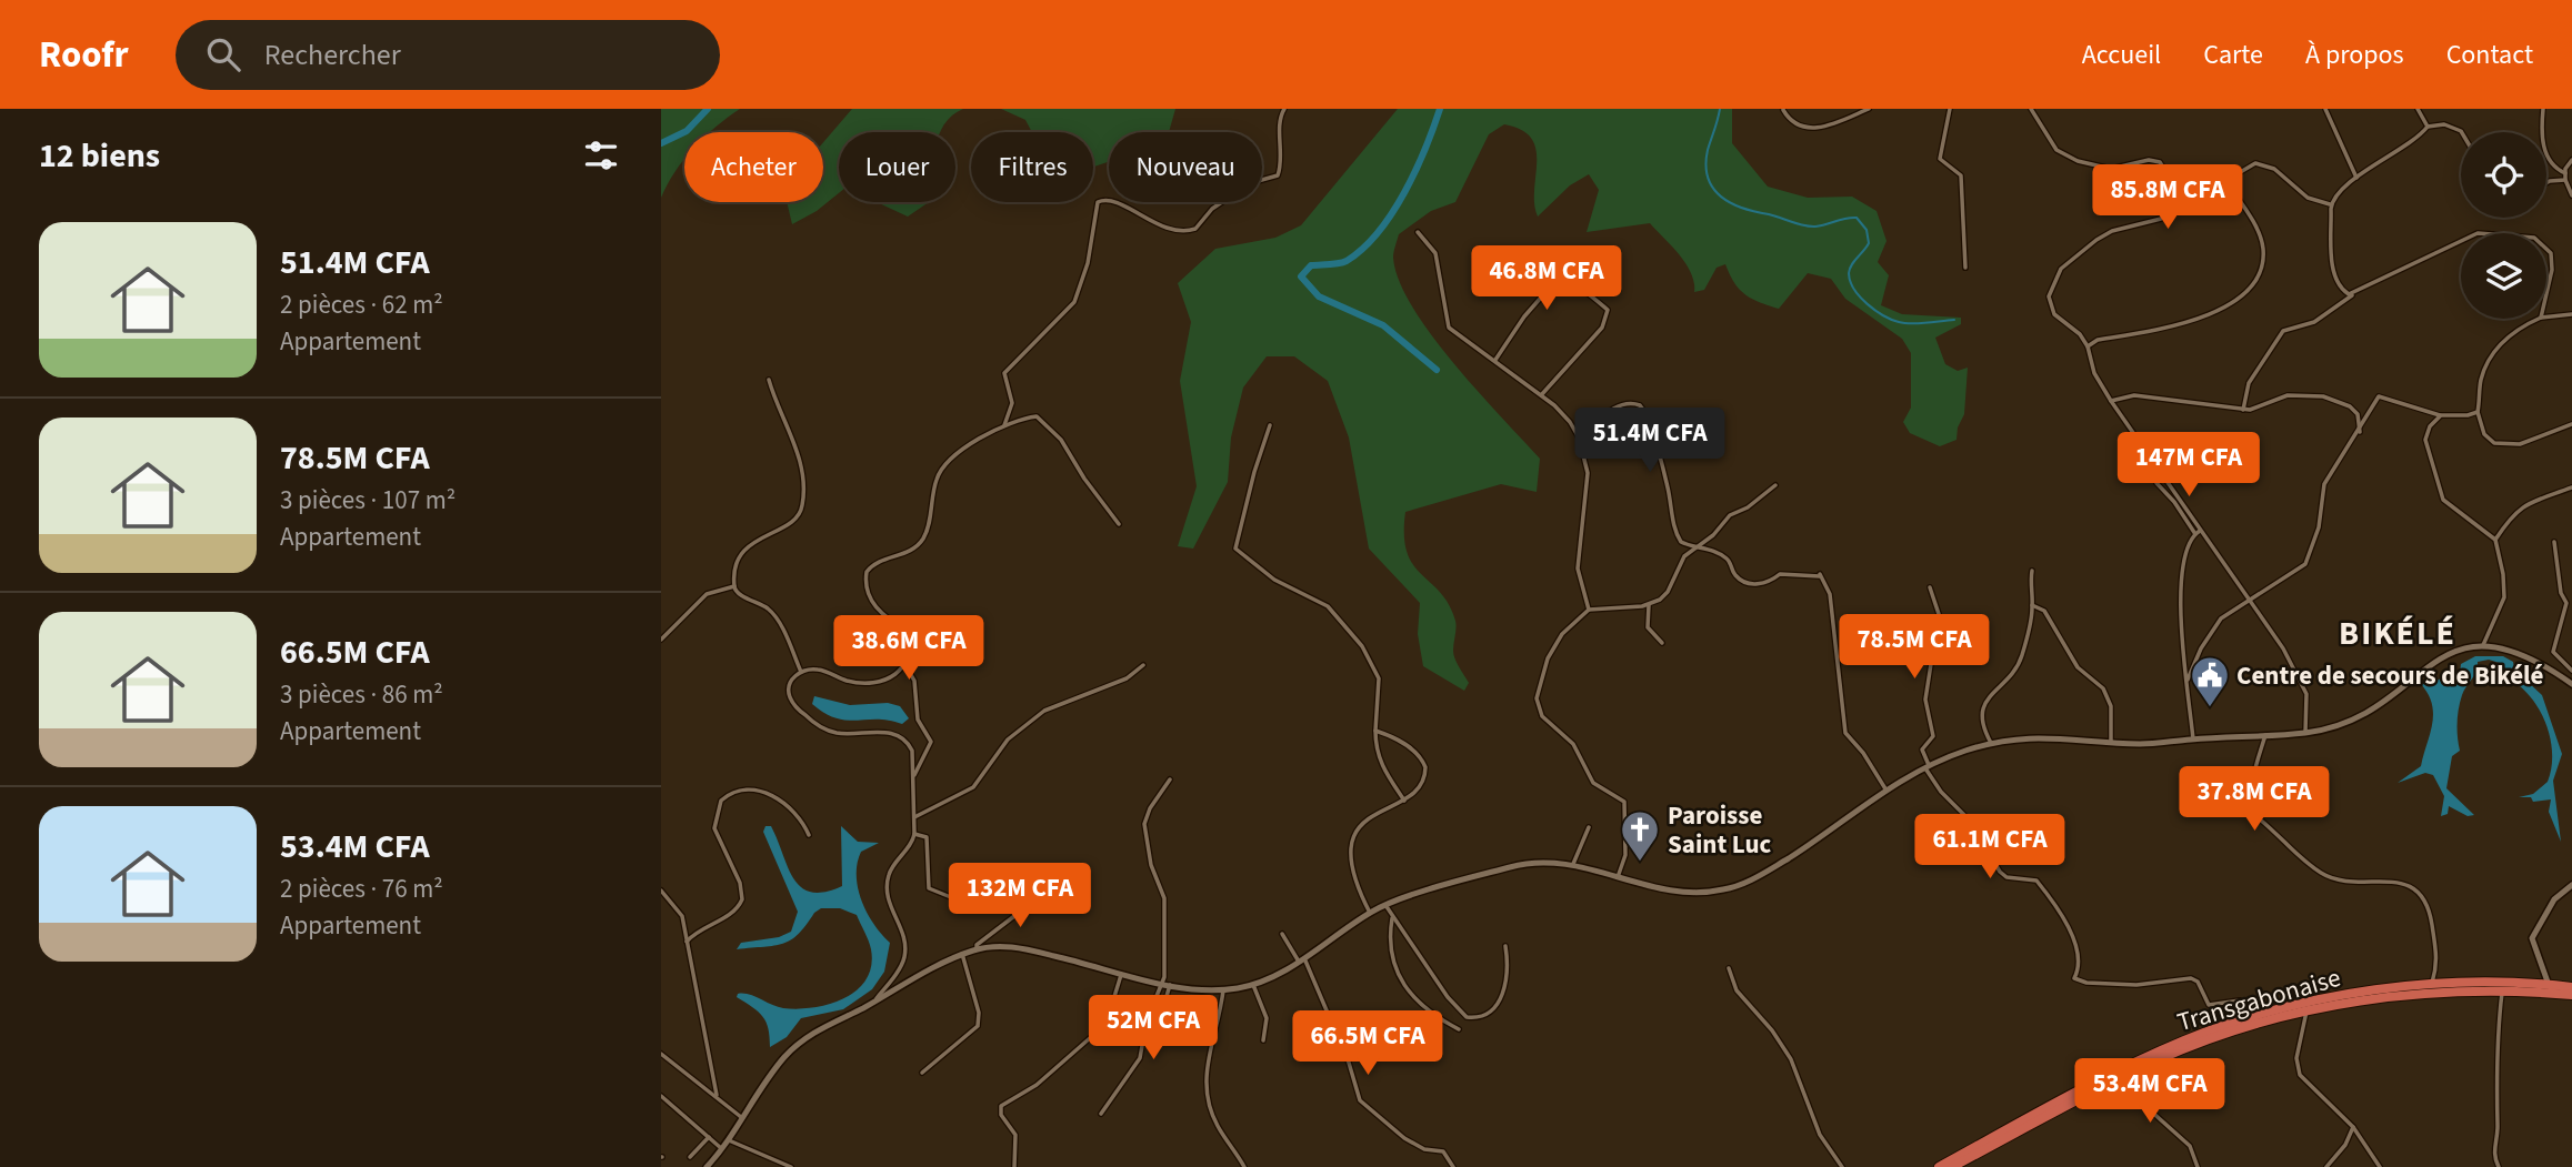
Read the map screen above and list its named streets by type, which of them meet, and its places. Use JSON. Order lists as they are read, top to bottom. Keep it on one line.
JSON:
{"streets":{"highway":["Transgabonaise"]},"districts":["BIKÉLÉ"],"places":{"public building":["Centre de secours de Bikélé"],"church":["Paroisse Saint Luc"]},"page":{"header":"Roofr","search":"Rechercher","nav":["Accueil","Carte","À propos","Contact"],"heading":"12 biens","chip":["Acheter","Louer","Filtres","Nouveau"],"price":["85.8M CFA","46.8M CFA","51.4M CFA","147M CFA","78.5M CFA","38.6M CFA","37.8M CFA","61.1M CFA","132M CFA","52M CFA","66.5M CFA","53.4M CFA"],"list":[{"name":"51.4M CFA","note":"2 pièces · 62 m² · Appartement"},{"name":"78.5M CFA","note":"3 pièces · 107 m² · Appartement"},{"name":"66.5M CFA","note":"3 pièces · 86 m² · Appartement"},{"name":"53.4M CFA","note":"2 pièces · 76 m² · Appartement"}]}}
